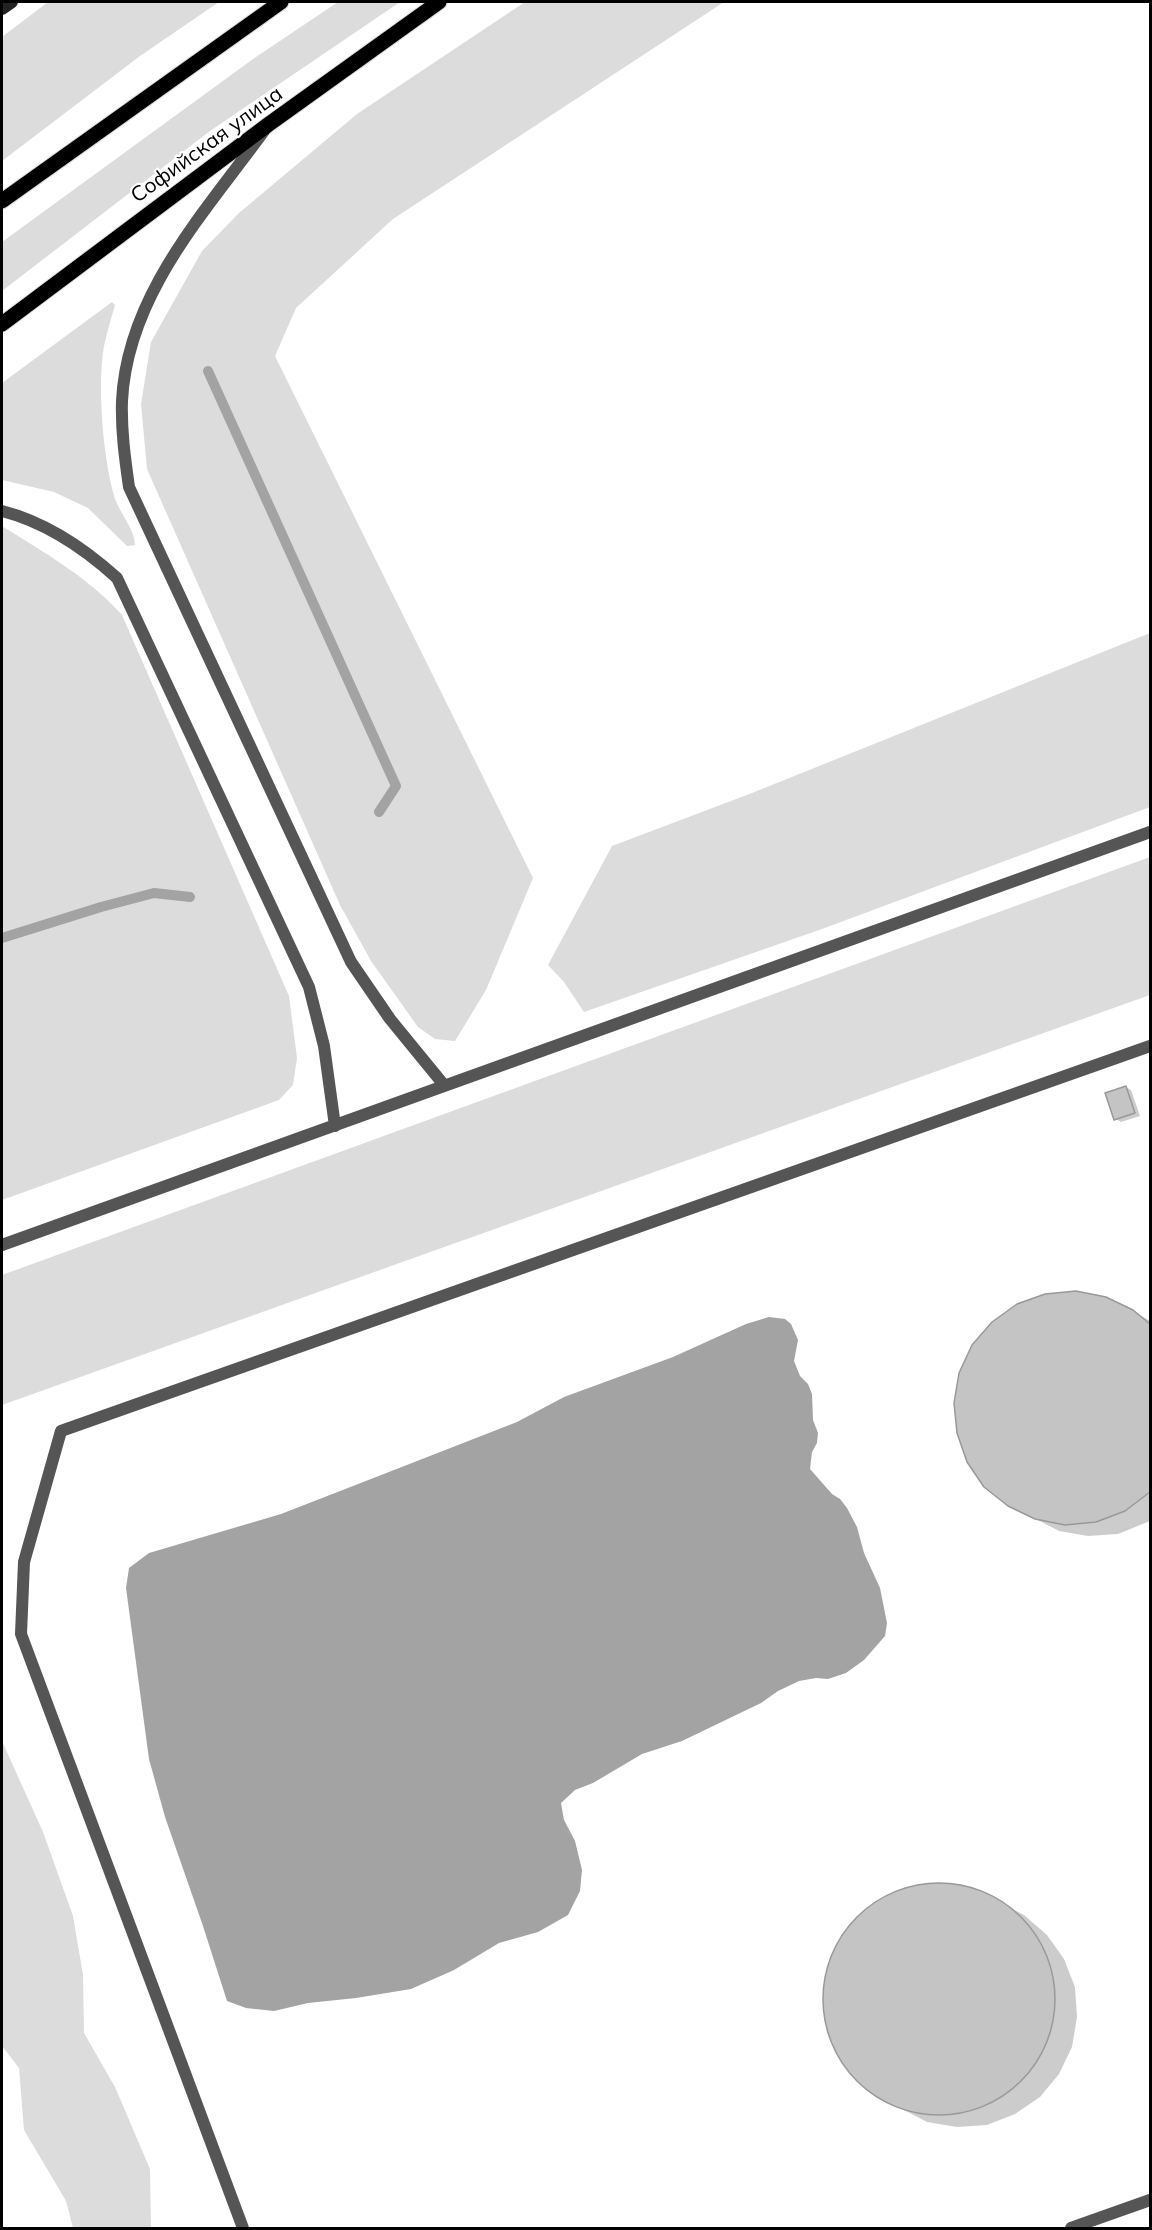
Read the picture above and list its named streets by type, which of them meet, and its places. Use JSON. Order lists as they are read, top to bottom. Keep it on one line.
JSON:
{"streets":{"main road":["Софийская улица"]}}
